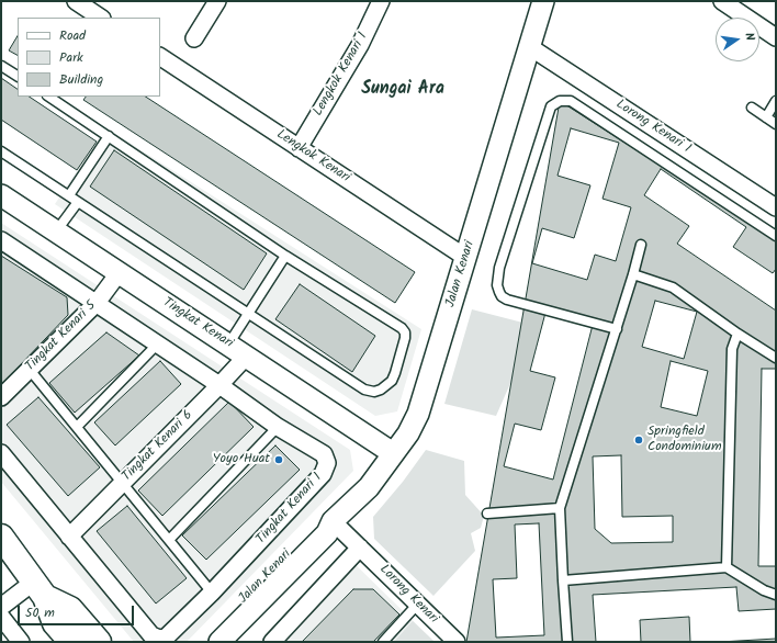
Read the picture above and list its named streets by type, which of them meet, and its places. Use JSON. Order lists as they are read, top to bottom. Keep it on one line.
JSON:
{"streets":{"street":["Lengkok Kenari 1","Lorong Kenari 1","Lengkok Kenari","Jalan Kenari","Tingkat Kenari","Tingkat Kenari 5","Tingkat Kenari 6","Tingkat Kenari 1","Lorong Kenari"]},"crossings":[["Lengkok Kenari 1","Lengkok Kenari"],["Lorong Kenari 1","Jalan Kenari"],["Lengkok Kenari","Jalan Kenari"],["Jalan Kenari","Tingkat Kenari"],["Jalan Kenari","Lorong Kenari"],["Tingkat Kenari","Tingkat Kenari 5"],["Tingkat Kenari","Tingkat Kenari 6"],["Tingkat Kenari 5","Tingkat Kenari 1"],["Tingkat Kenari 6","Tingkat Kenari 1"]],"districts":["Sungai Ara"],"places":["Springfield Condominium","Yoyo Huat"],"legend":["Road","Park","Building"],"scale_bar":"50 m","north":"right"}
